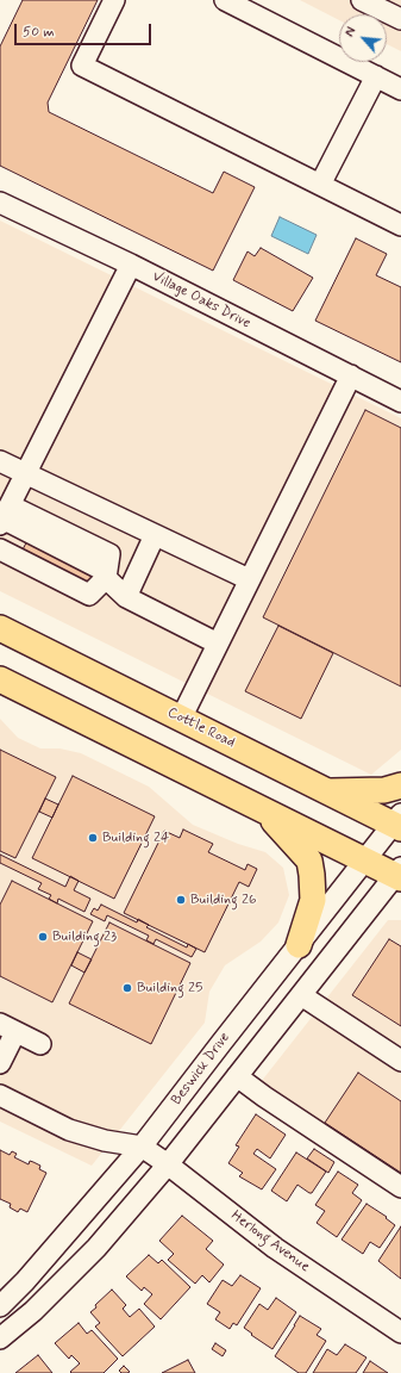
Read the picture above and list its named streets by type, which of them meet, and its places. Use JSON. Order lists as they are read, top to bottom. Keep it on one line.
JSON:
{"streets":{"main road":["Cottle Road"],"street":["Village Oaks Drive","Beswick Drive","Herlong Avenue"]},"crossings":[["Cottle Road","Beswick Drive"],["Beswick Drive","Herlong Avenue"]],"places":["Building 24","Building 26","Building 23","Building 25"],"scale_bar":"50 m","north":"top left"}
